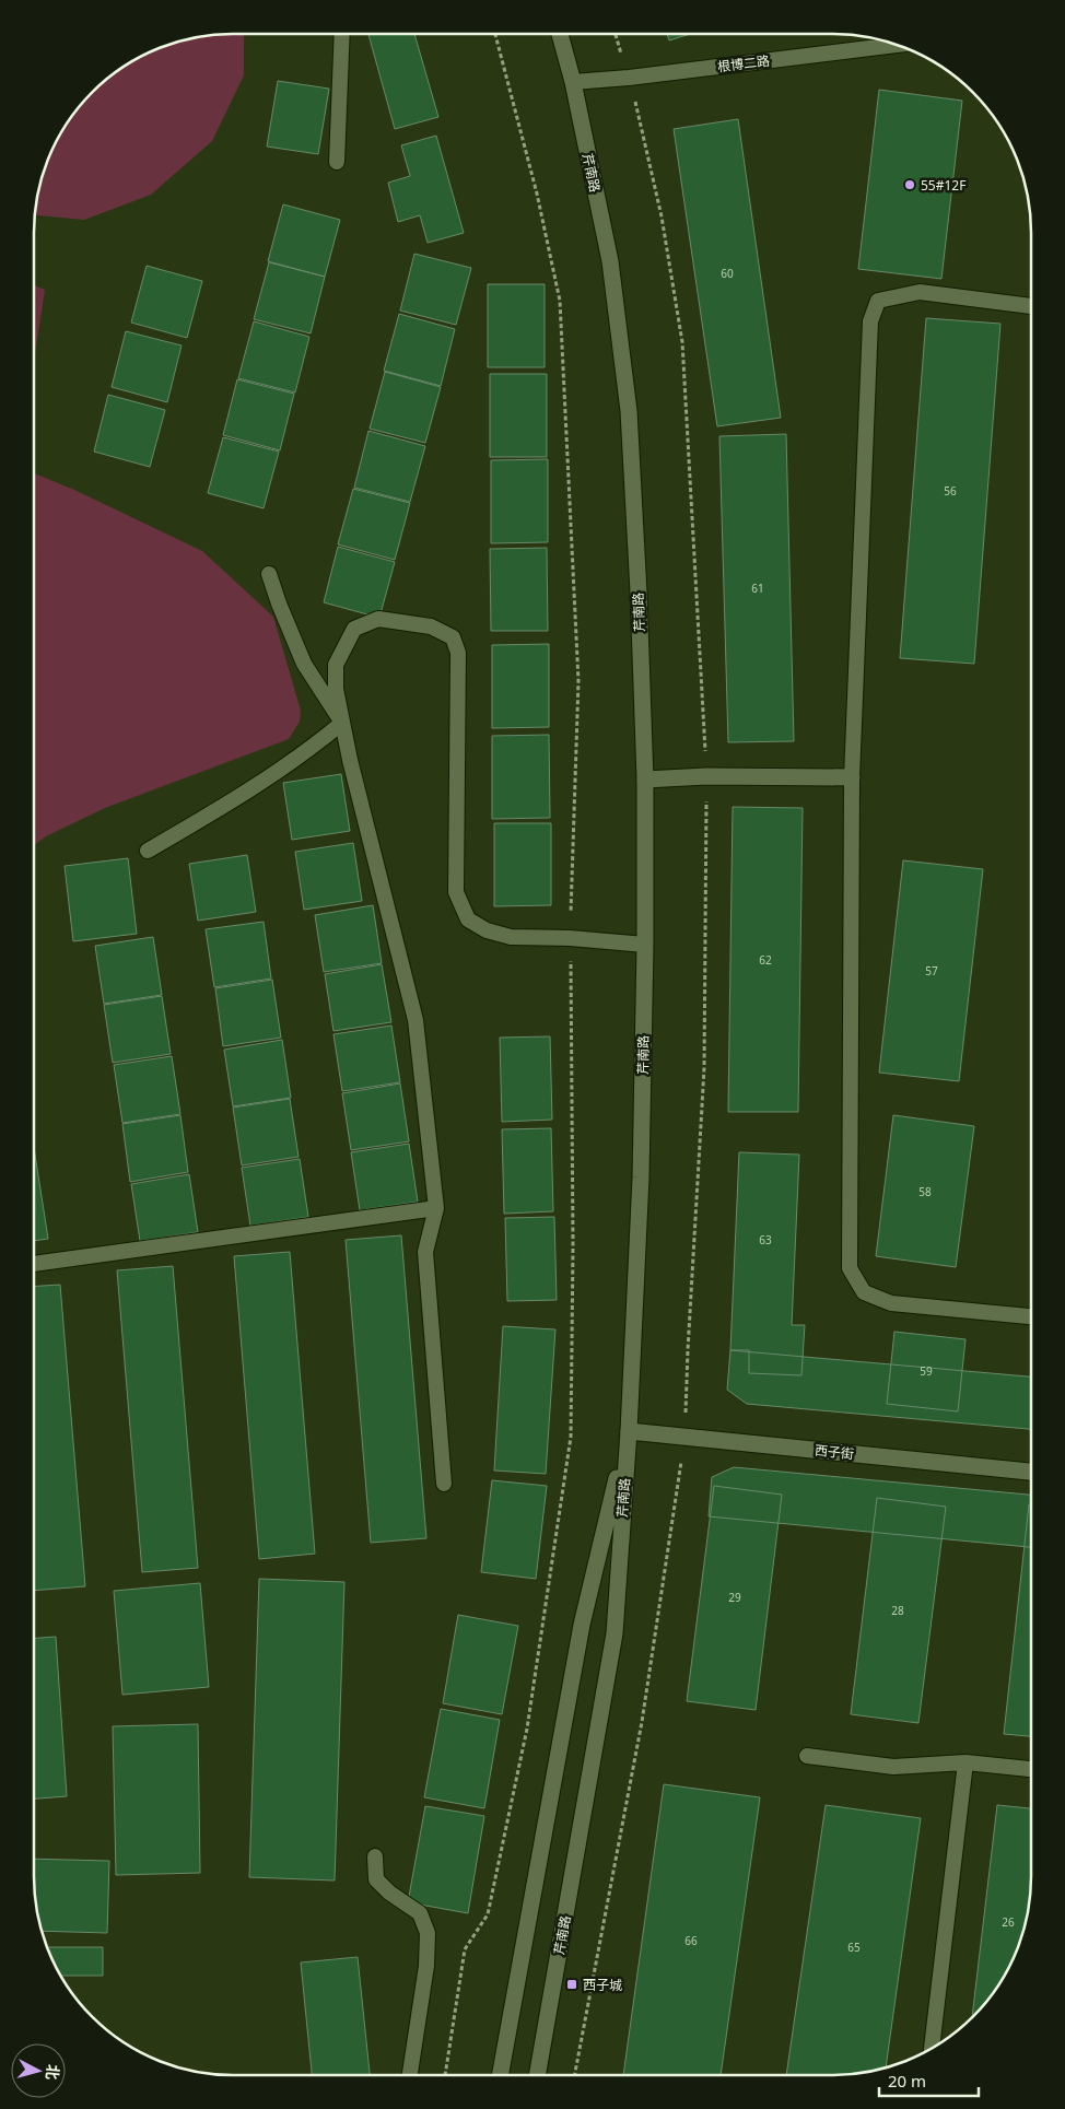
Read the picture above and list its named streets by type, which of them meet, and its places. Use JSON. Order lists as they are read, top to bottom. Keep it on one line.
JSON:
{"streets":{"main road":["芹南路","西子街"],"lane":["根博二路"]},"crossings":[["根博二路","芹南路"],["芹南路","西子街"]],"places":{"other":["55#12F"],"transit":["西子城"]},"house_numbers":["60","56","61","62","57","58","63","59","29","28","26","66","65"],"scale_bar":"20 m","north":"right"}
